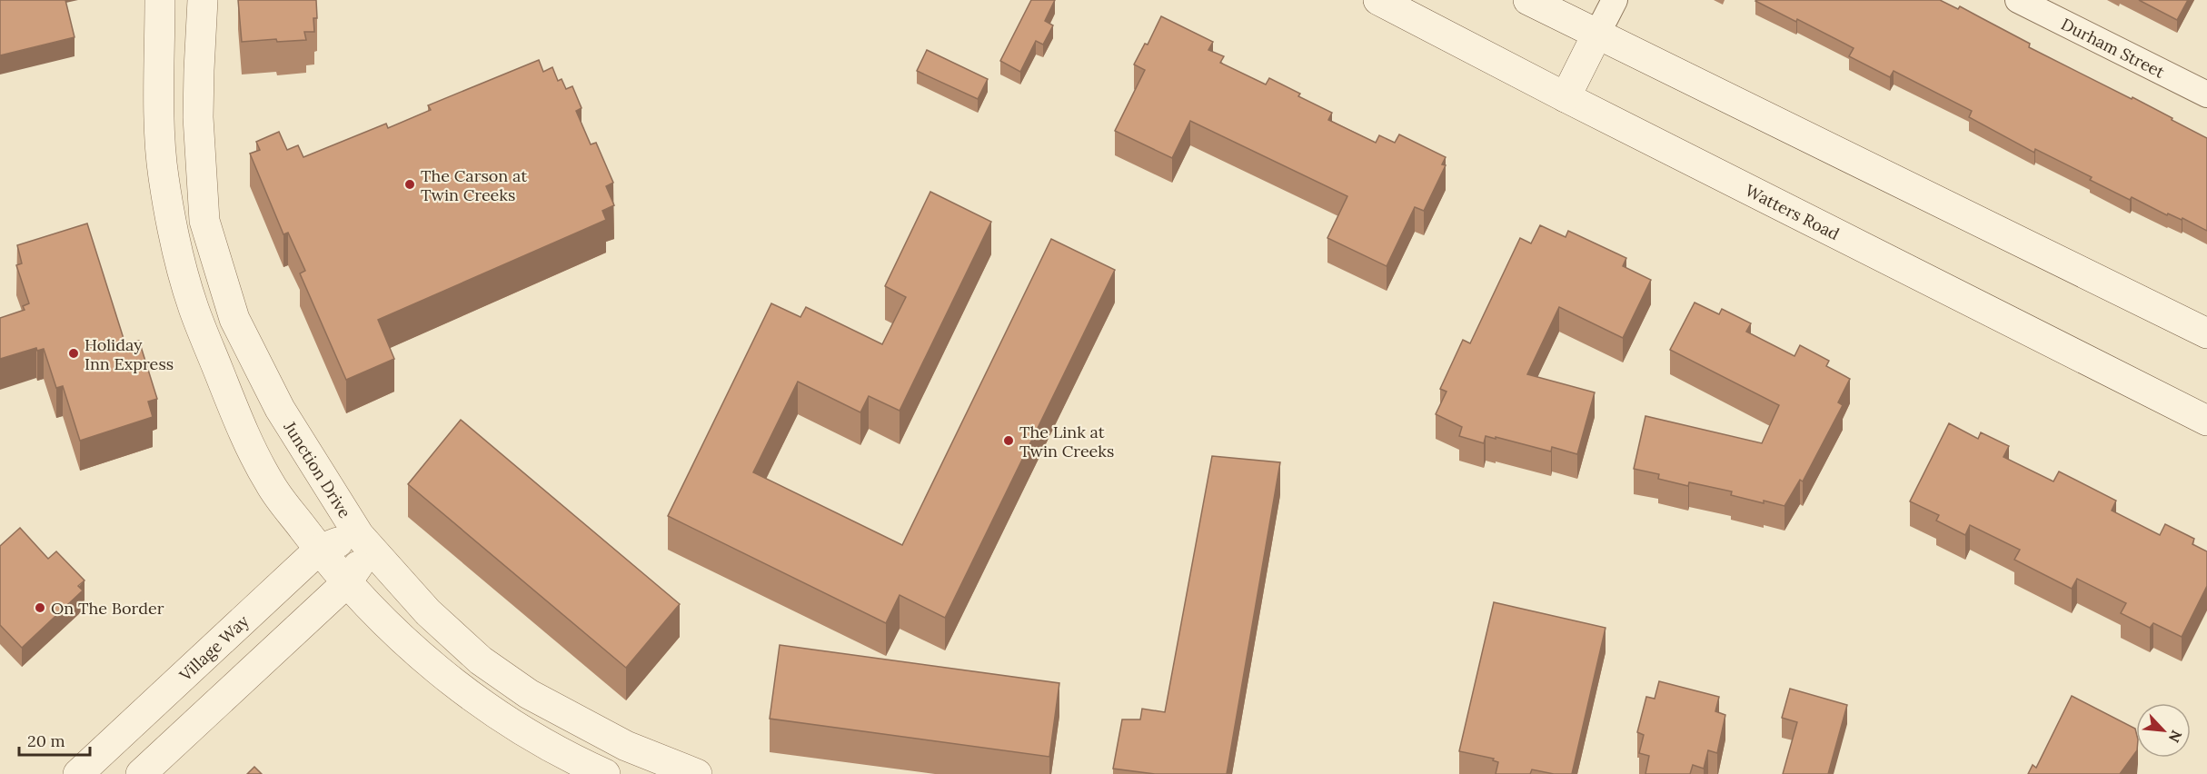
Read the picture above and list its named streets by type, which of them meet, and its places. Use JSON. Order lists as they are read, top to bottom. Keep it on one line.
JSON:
{"streets":{"street":["Durham Street","Watters Road","Junction Drive","Village Way"]},"crossings":[["Junction Drive","Village Way"]],"places":["The Carson at Twin Creeks","Holiday Inn Express","The Link at Twin Creeks","On The Border"],"scale_bar":"20 m","north":"bottom right"}
